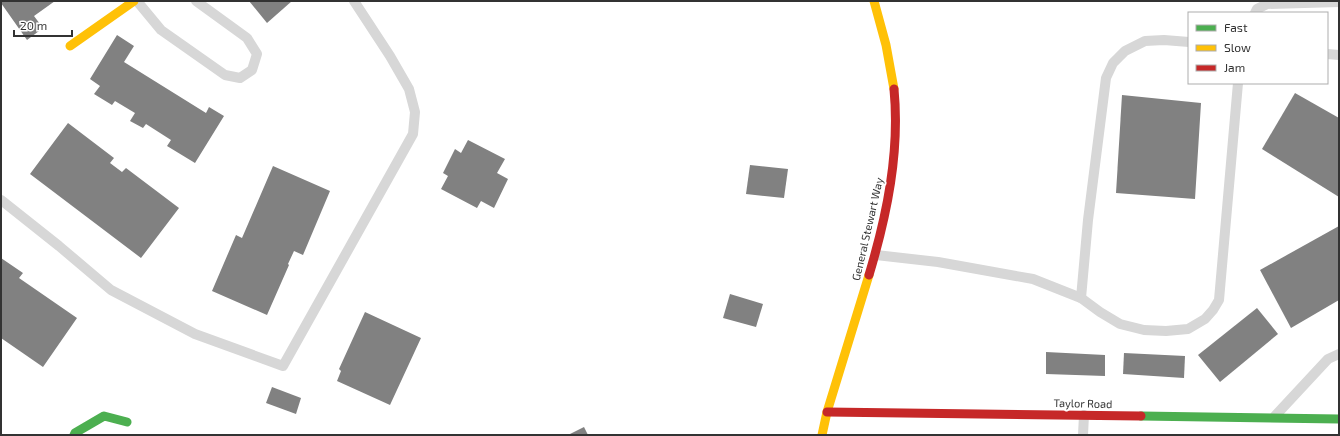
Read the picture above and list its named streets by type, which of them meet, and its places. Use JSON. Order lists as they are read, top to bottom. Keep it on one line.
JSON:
{"streets":{"street":["General Stewart Way","Taylor Road"]},"crossings":[["General Stewart Way","Taylor Road"]],"legend":["Fast","Slow","Jam"],"scale_bar":"20 m"}
